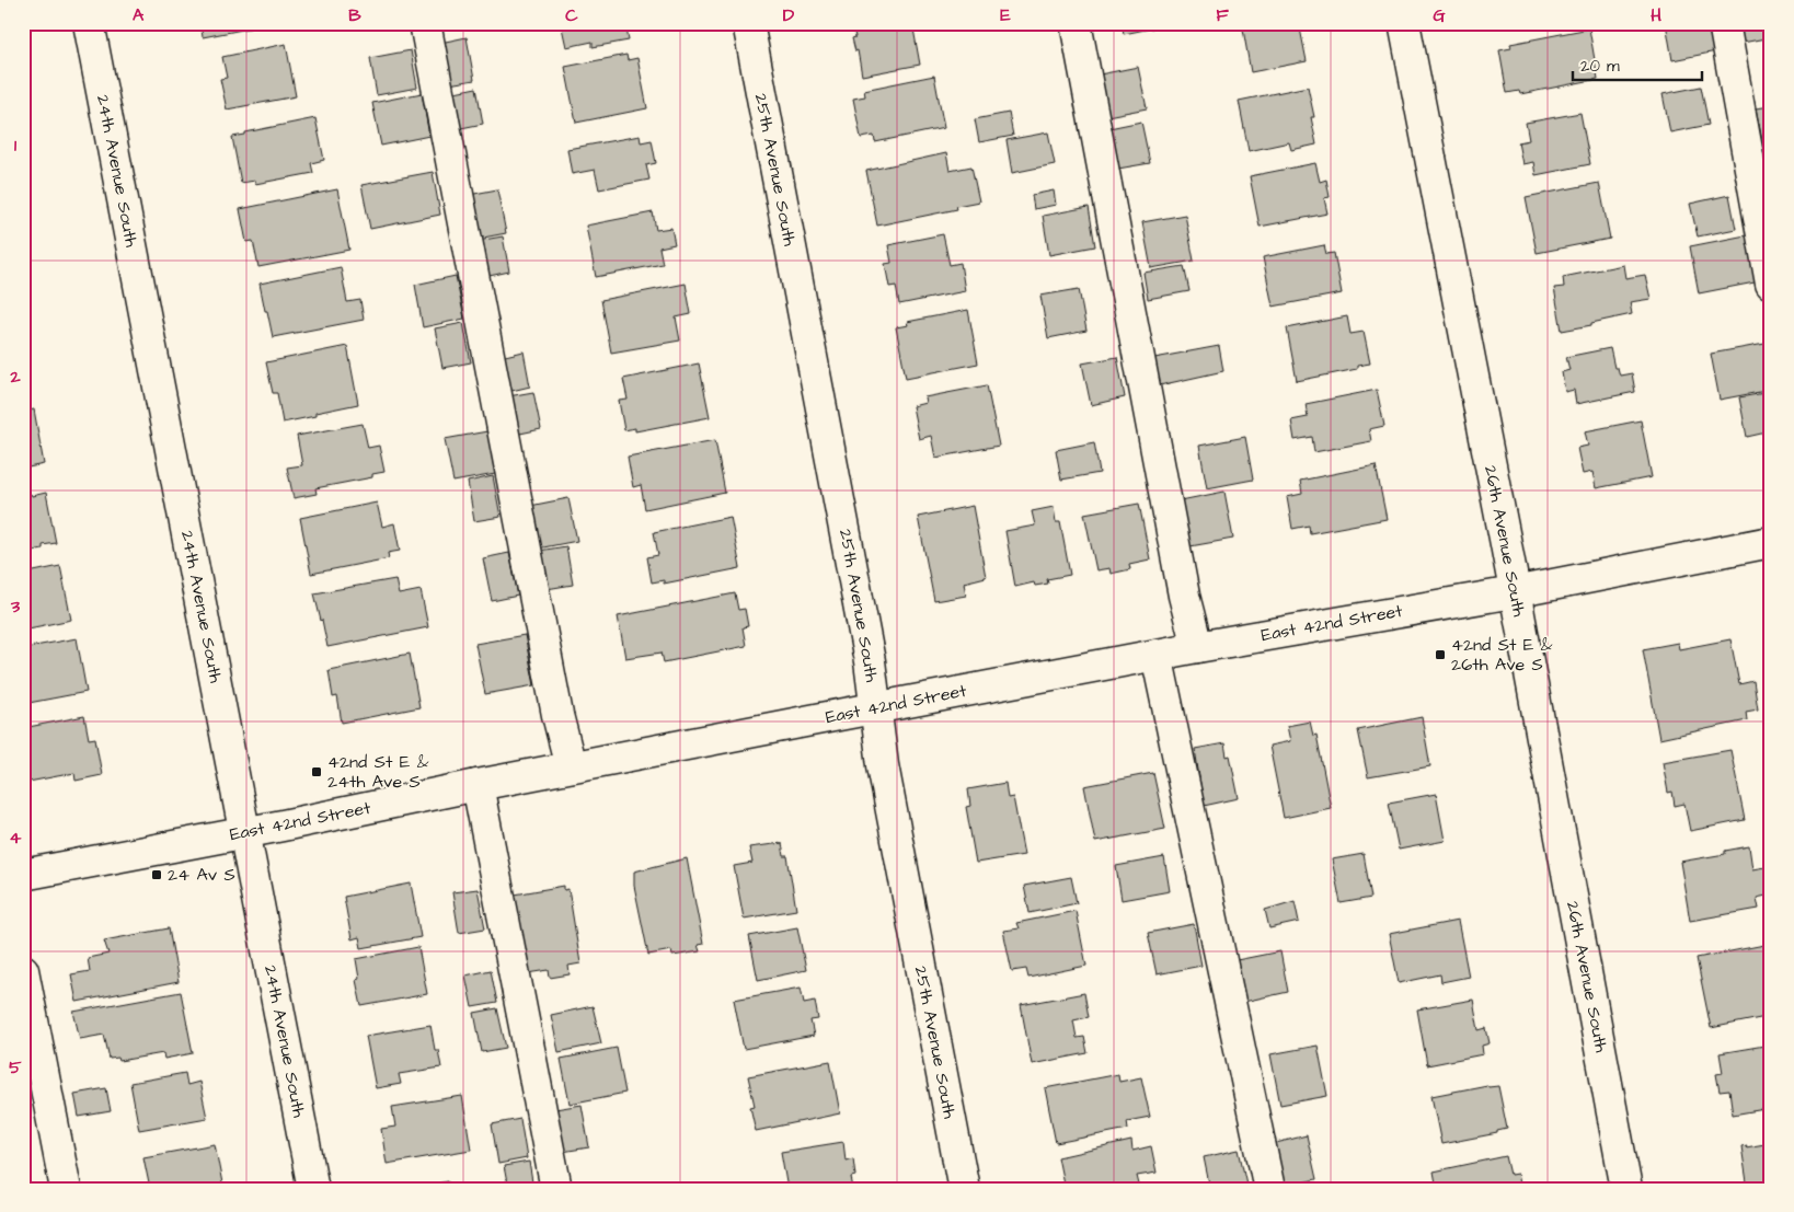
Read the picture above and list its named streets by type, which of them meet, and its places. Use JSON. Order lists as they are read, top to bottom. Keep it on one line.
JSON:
{"streets":{"street":["25th Avenue South","24th Avenue South","26th Avenue South","East 42nd Street"]},"crossings":[["25th Avenue South","East 42nd Street"],["24th Avenue South","East 42nd Street"],["26th Avenue South","East 42nd Street"]],"places":{"transit":["42nd St E & 26th Ave S","42nd St E & 24th Ave S","24 Av S"]},"scale_bar":"20 m","grid":{"columns":["A","B","C","D","E","F","G","H"],"rows":["1","2","3","4","5"]}}
